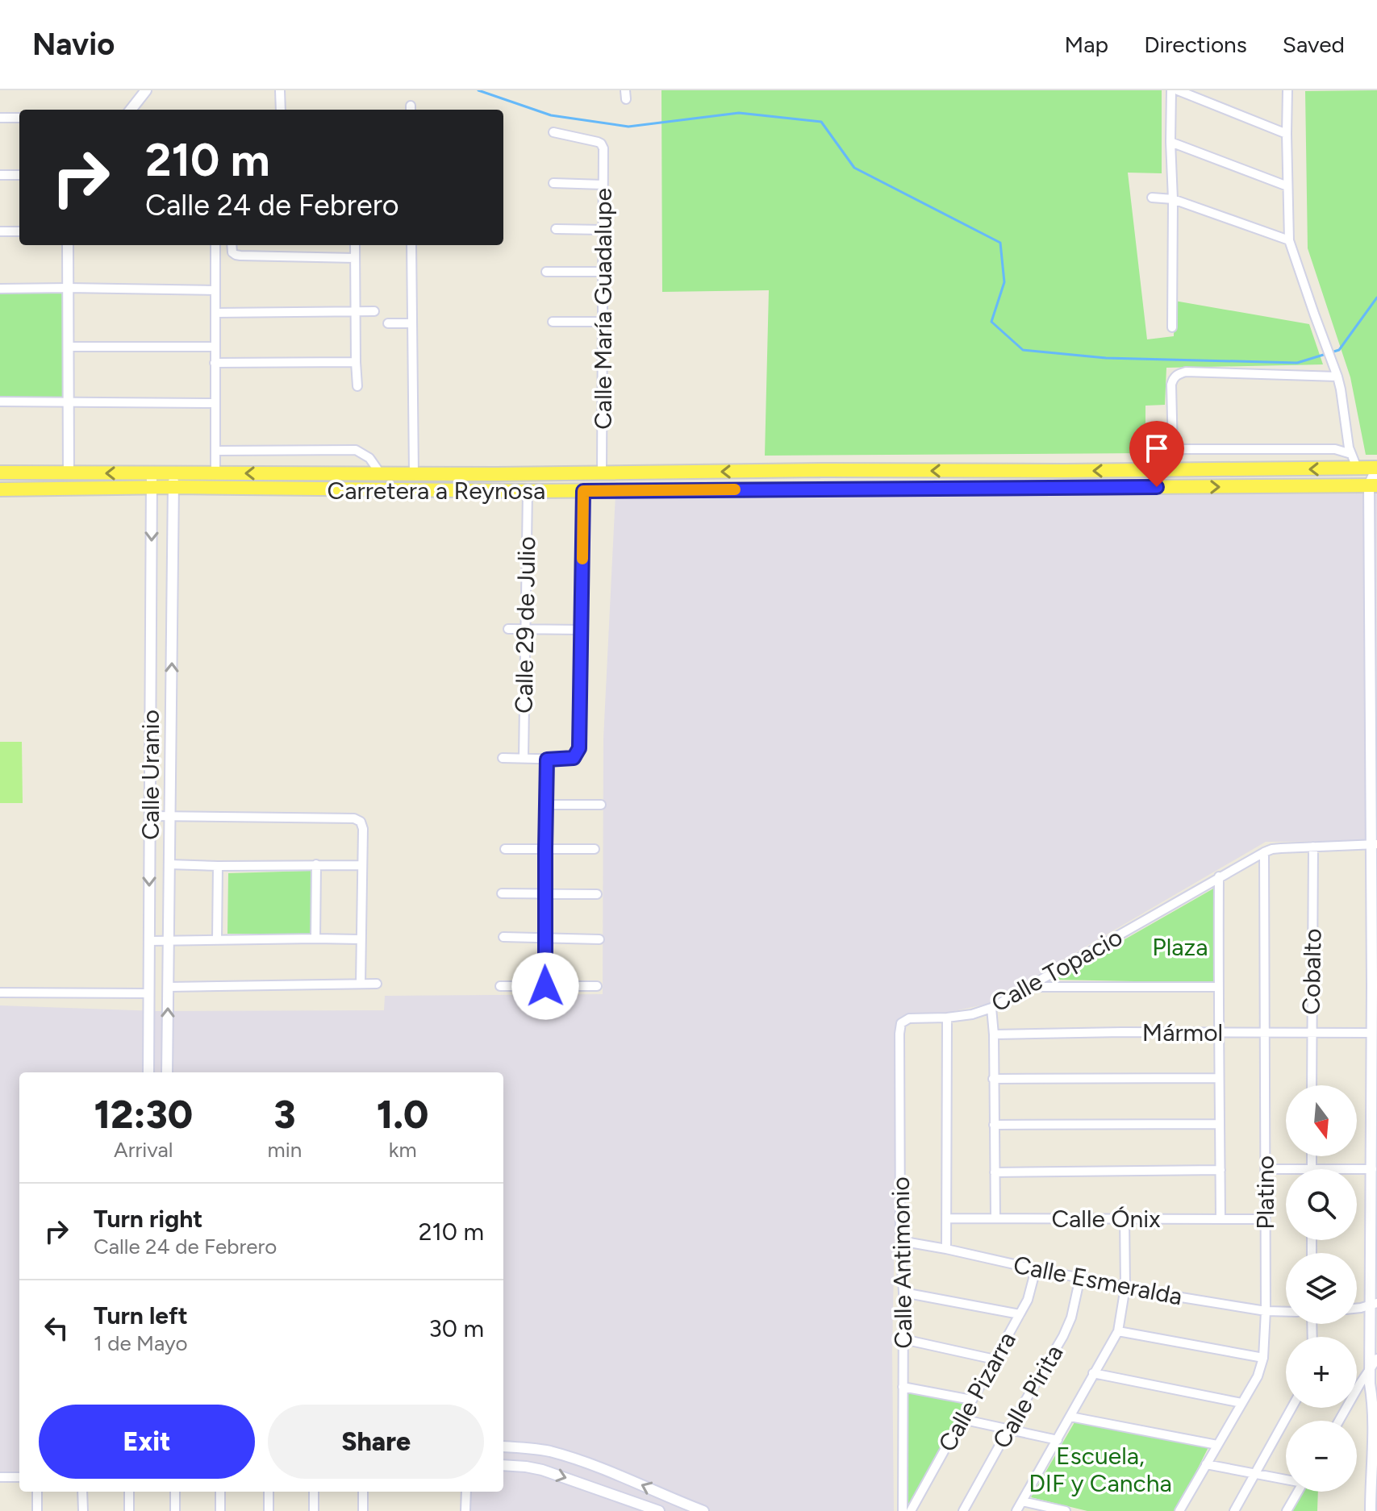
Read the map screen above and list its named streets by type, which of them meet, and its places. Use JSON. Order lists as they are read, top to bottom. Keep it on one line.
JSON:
{"streets":{"main road":["Carretera a Reynosa"],"street":["Calle María Guadalupe","Calle 29 de Julio","Calle Uranio","Calle Topacio","Cobalto","Mármol","Platino","Calle Ónix","Calle Antimonio","Calle Esmeralda","Calle Pizarra","Calle Pirita"]},"crossings":[["Calle María Guadalupe","Carretera a Reynosa"],["Carretera a Reynosa","Calle 29 de Julio"],["Carretera a Reynosa","Calle Uranio"],["Calle Topacio","Cobalto"],["Calle Topacio","Platino"],["Calle Topacio","Calle Antimonio"],["Cobalto","Mármol"],["Mármol","Platino"],["Platino","Calle Ónix"],["Platino","Calle Esmeralda"],["Calle Antimonio","Calle Esmeralda"],["Calle Esmeralda","Calle Pizarra"],["Calle Esmeralda","Calle Pirita"]],"parks":["Plaza","Escuela, DIF y Cancha"],"north":"bottom","page":{"header":"Navio","nav":["Map","Directions","Saved"],"turn":["210 m","Calle 24 de Febrero"],"eta":["12:30","Arrival","3","min","1.0","km"],"map_buttons":["+","−"],"list":[{"name":"Turn right","note":"Calle 24 de Febrero","value":"210 m"},{"name":"Turn left","note":"1 de Mayo","value":"30 m"}],"buttons":["Exit","Share"]}}
